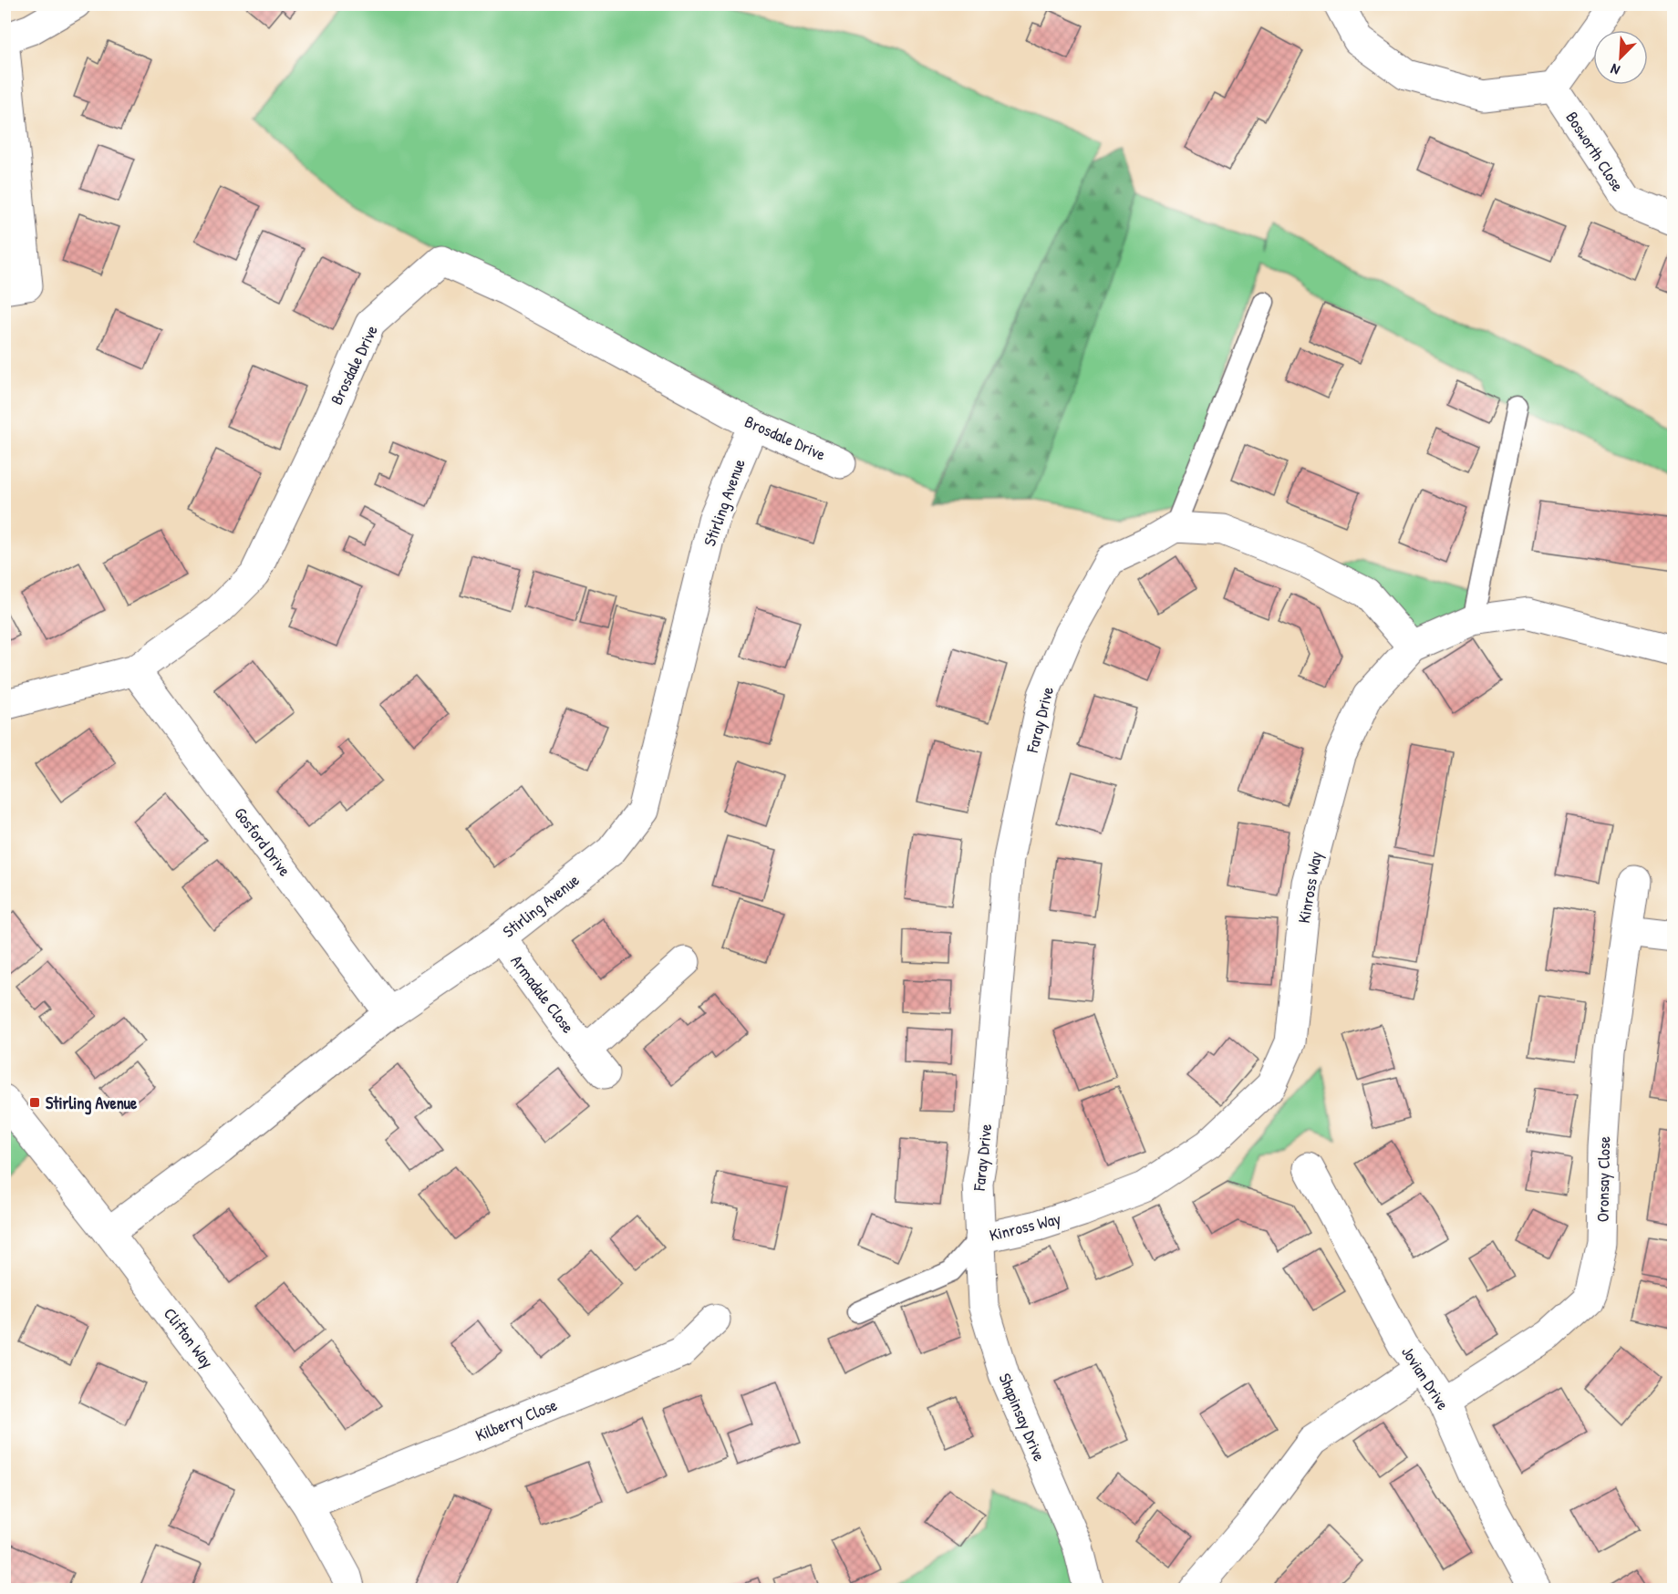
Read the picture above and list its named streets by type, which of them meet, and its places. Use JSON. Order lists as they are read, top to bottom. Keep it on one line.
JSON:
{"streets":{"street":["Bosworth Close","Brosdale Drive","Stirling Avenue","Faray Drive","Gosford Drive","Kinross Way","Armadale Close","Oronsay Close","Clifton Way","Jovian Drive","Shapinsay Drive","Kilberry Close"]},"crossings":[["Brosdale Drive","Stirling Avenue"],["Brosdale Drive","Gosford Drive"],["Stirling Avenue","Gosford Drive"],["Stirling Avenue","Armadale Close"],["Stirling Avenue","Clifton Way"],["Faray Drive","Kinross Way"],["Faray Drive","Shapinsay Drive"],["Kinross Way","Shapinsay Drive"],["Oronsay Close","Jovian Drive"],["Clifton Way","Kilberry Close"]],"places":{"transit":["Stirling Avenue"]},"north":"bottom left"}
